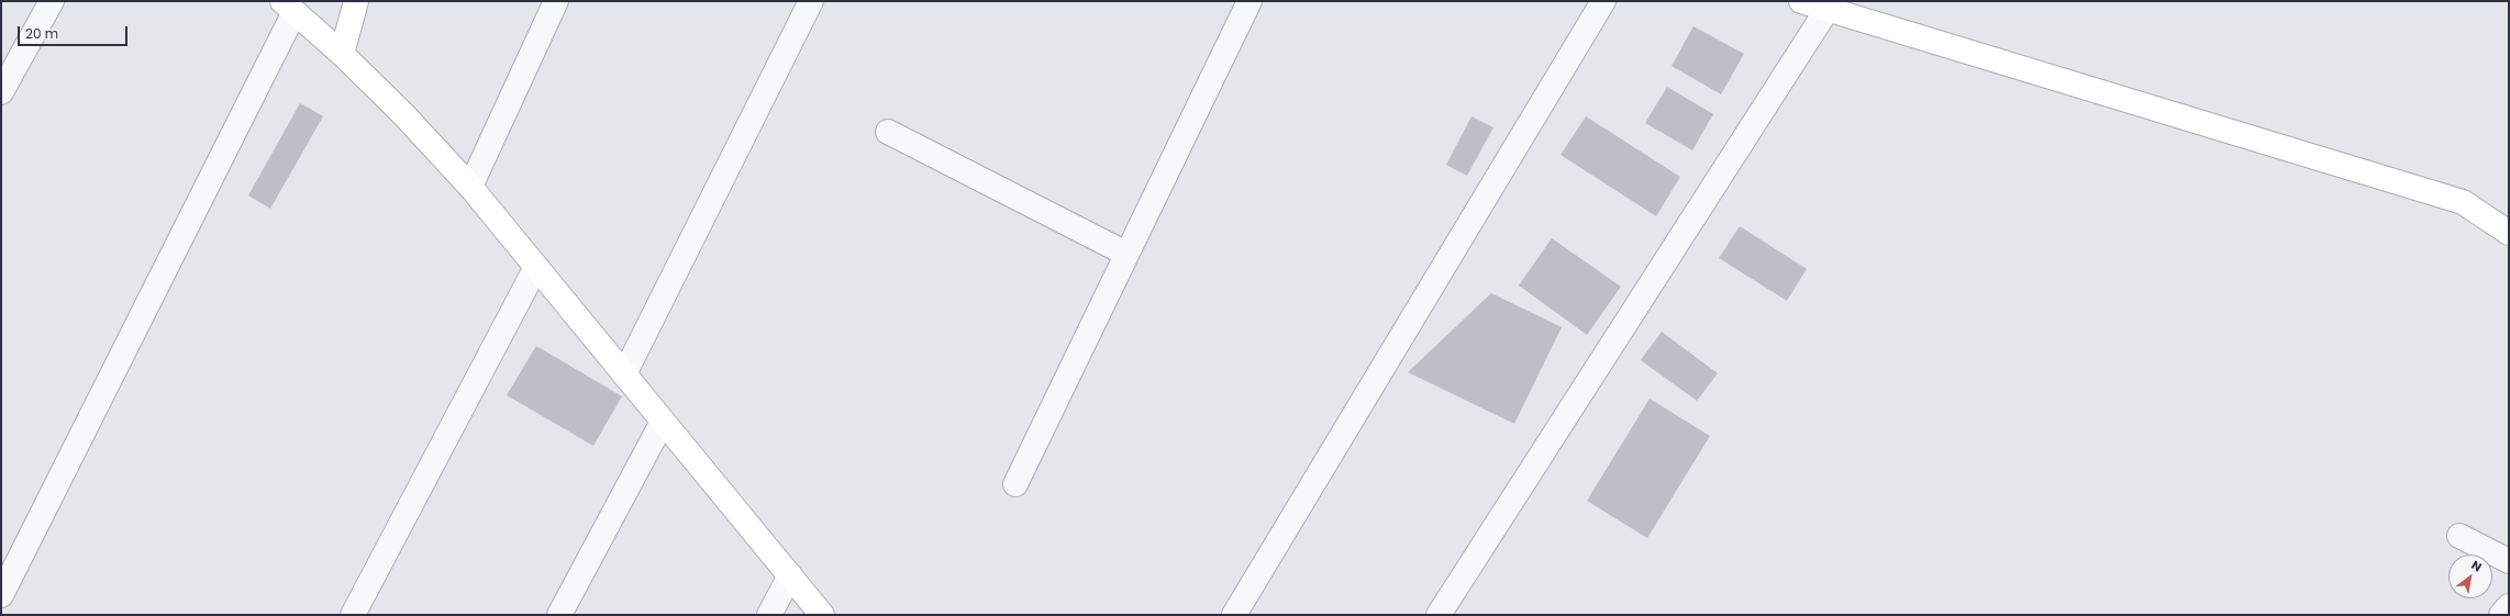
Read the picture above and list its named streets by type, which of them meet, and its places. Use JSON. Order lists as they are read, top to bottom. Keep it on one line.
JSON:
{"scale_bar":"20 m","north":"top right"}
